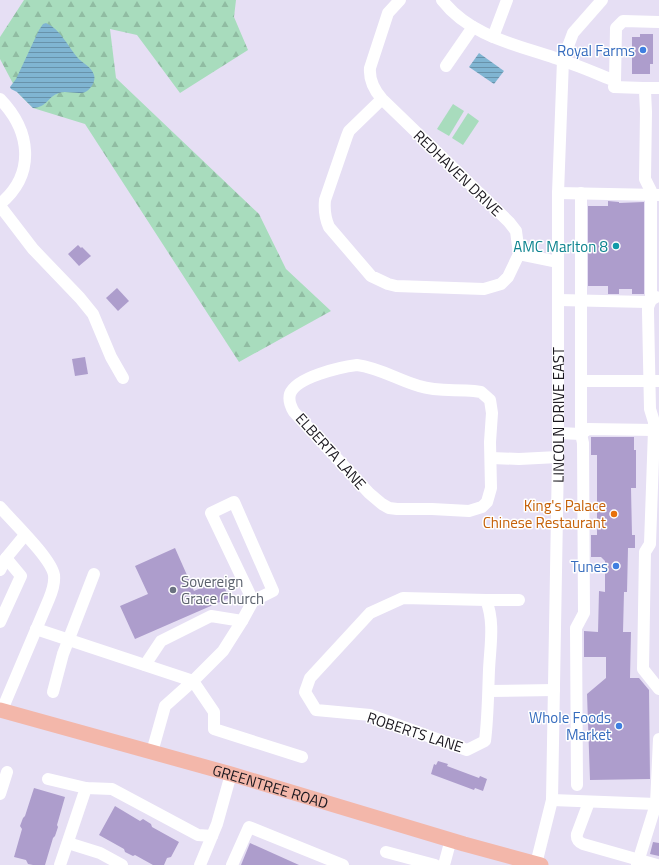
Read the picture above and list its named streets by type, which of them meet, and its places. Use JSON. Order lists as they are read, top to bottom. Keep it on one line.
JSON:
{"streets":{"main road":["GREENTREE ROAD"],"street":["REDHAVEN DRIVE","LINCOLN DRIVE EAST","ELBERTA LANE","ROBERTS LANE"]},"crossings":[["LINCOLN DRIVE EAST","GREENTREE ROAD"]],"places":["Royal Farms","AMC Marlton 8","King's Palace Chinese Restaurant","Tunes","Sovereign Grace Church","Whole Foods Market"]}
